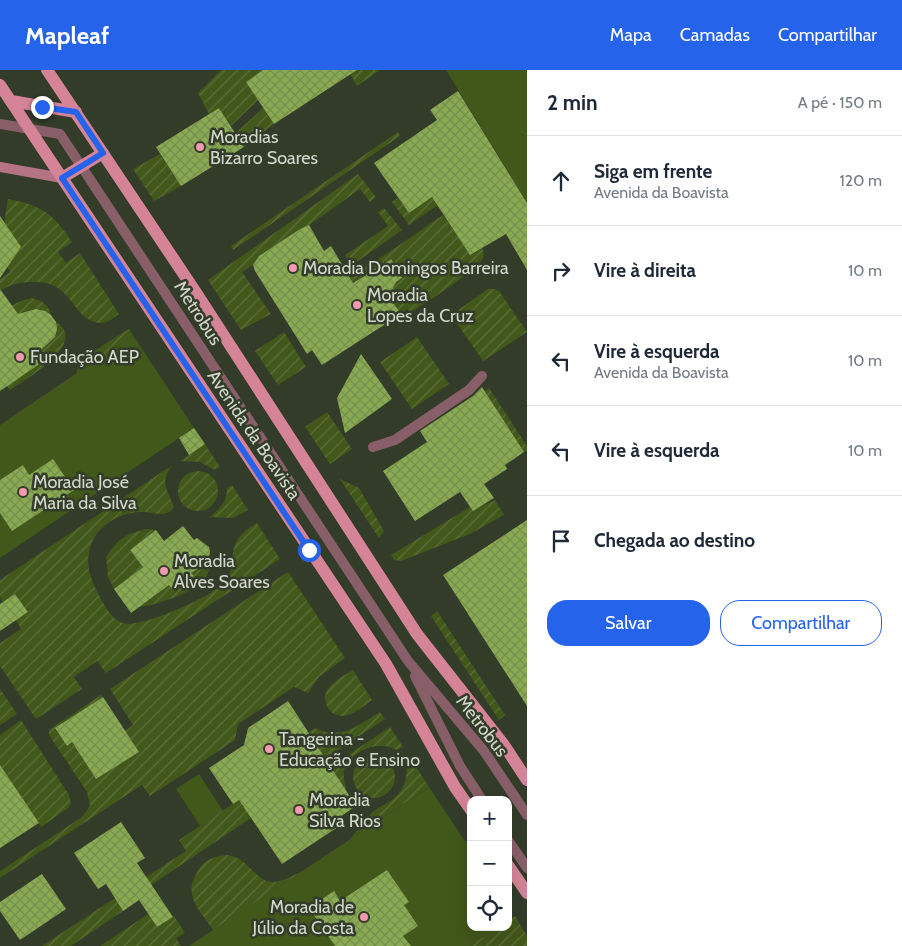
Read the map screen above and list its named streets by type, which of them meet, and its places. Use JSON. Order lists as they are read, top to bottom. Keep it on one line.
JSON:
{"streets":{"main road":["Avenida da Boavista"],"lane":["Metrobus"]},"crossings":[["Metrobus","Avenida da Boavista"]],"places":["Moradias Bizarro Soares","Moradia Domingos Barreira","Moradia Lopes da Cruz","Fundação AEP","Moradia José Maria da Silva","Moradia Alves Soares","Tangerina - Educação e Ensino","Moradia Silva Rios","Moradia de Júlio da Costa"],"page":{"header":"Mapleaf","nav":["Mapa","Camadas","Compartilhar"],"heading":["2 min","A pé · 150 m"],"list":[["Siga em frente","Avenida da Boavista","120 m"],["Vire à direita","10 m"],["Vire à esquerda","Avenida da Boavista","10 m"],["Vire à esquerda","10 m"],"Chegada ao destino"],"buttons":["Salvar","Compartilhar"],"map_buttons":["+","−"]}}
